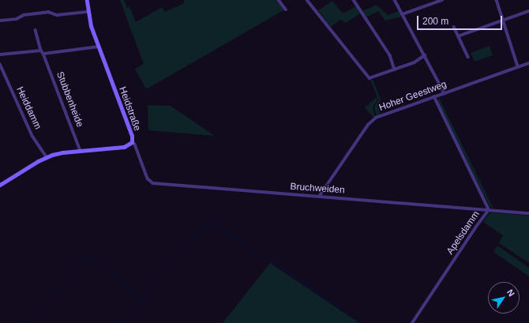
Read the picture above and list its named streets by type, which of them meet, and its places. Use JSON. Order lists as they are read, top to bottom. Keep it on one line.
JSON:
{"streets":{"street":["Hoher Geestweg","Stubbenheide","Heiddamm","Heidstraße","Bruchweiden","Apelsdamm"]},"crossings":[["Hoher Geestweg","Bruchweiden"],["Hoher Geestweg","Apelsdamm"],["Stubbenheide","Heidstraße"],["Heiddamm","Heidstraße"],["Heidstraße","Bruchweiden"],["Bruchweiden","Apelsdamm"]],"scale_bar":"200 m","north":"top right"}
